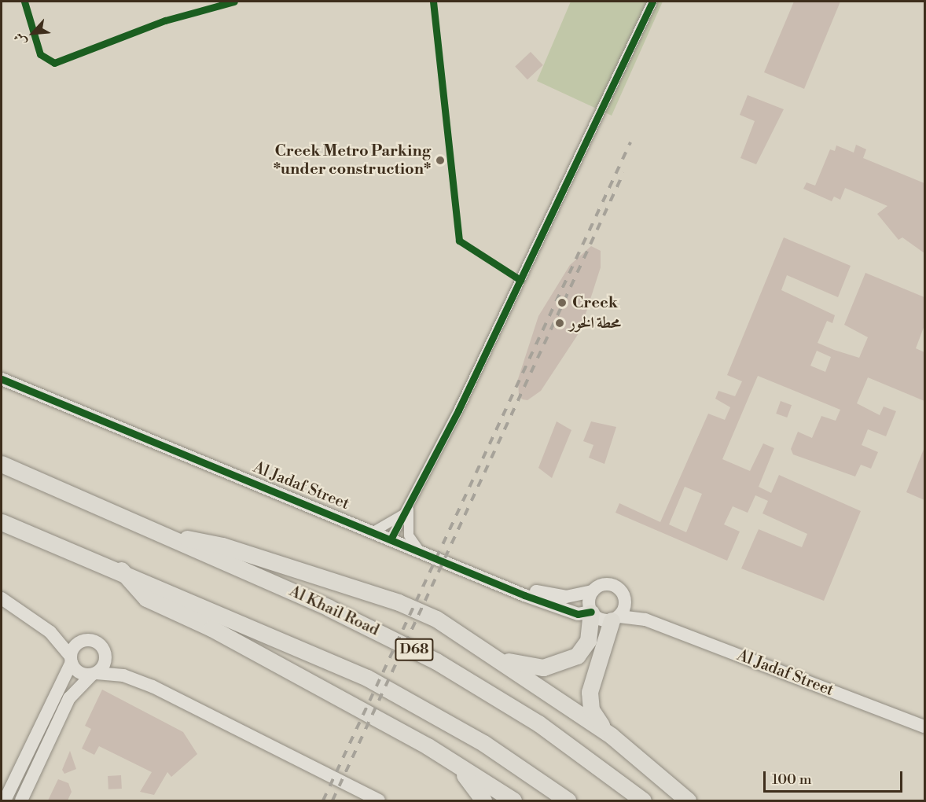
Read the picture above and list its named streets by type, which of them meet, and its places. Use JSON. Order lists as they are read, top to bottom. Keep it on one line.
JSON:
{"streets":{"highway":["Al Khail Road","D68"],"street":["Al Jadaf Street"]},"places":["Creek Metro Parking *under construction*","Creek","محطة الخور"],"scale_bar":"100 m","north":"bottom left"}
